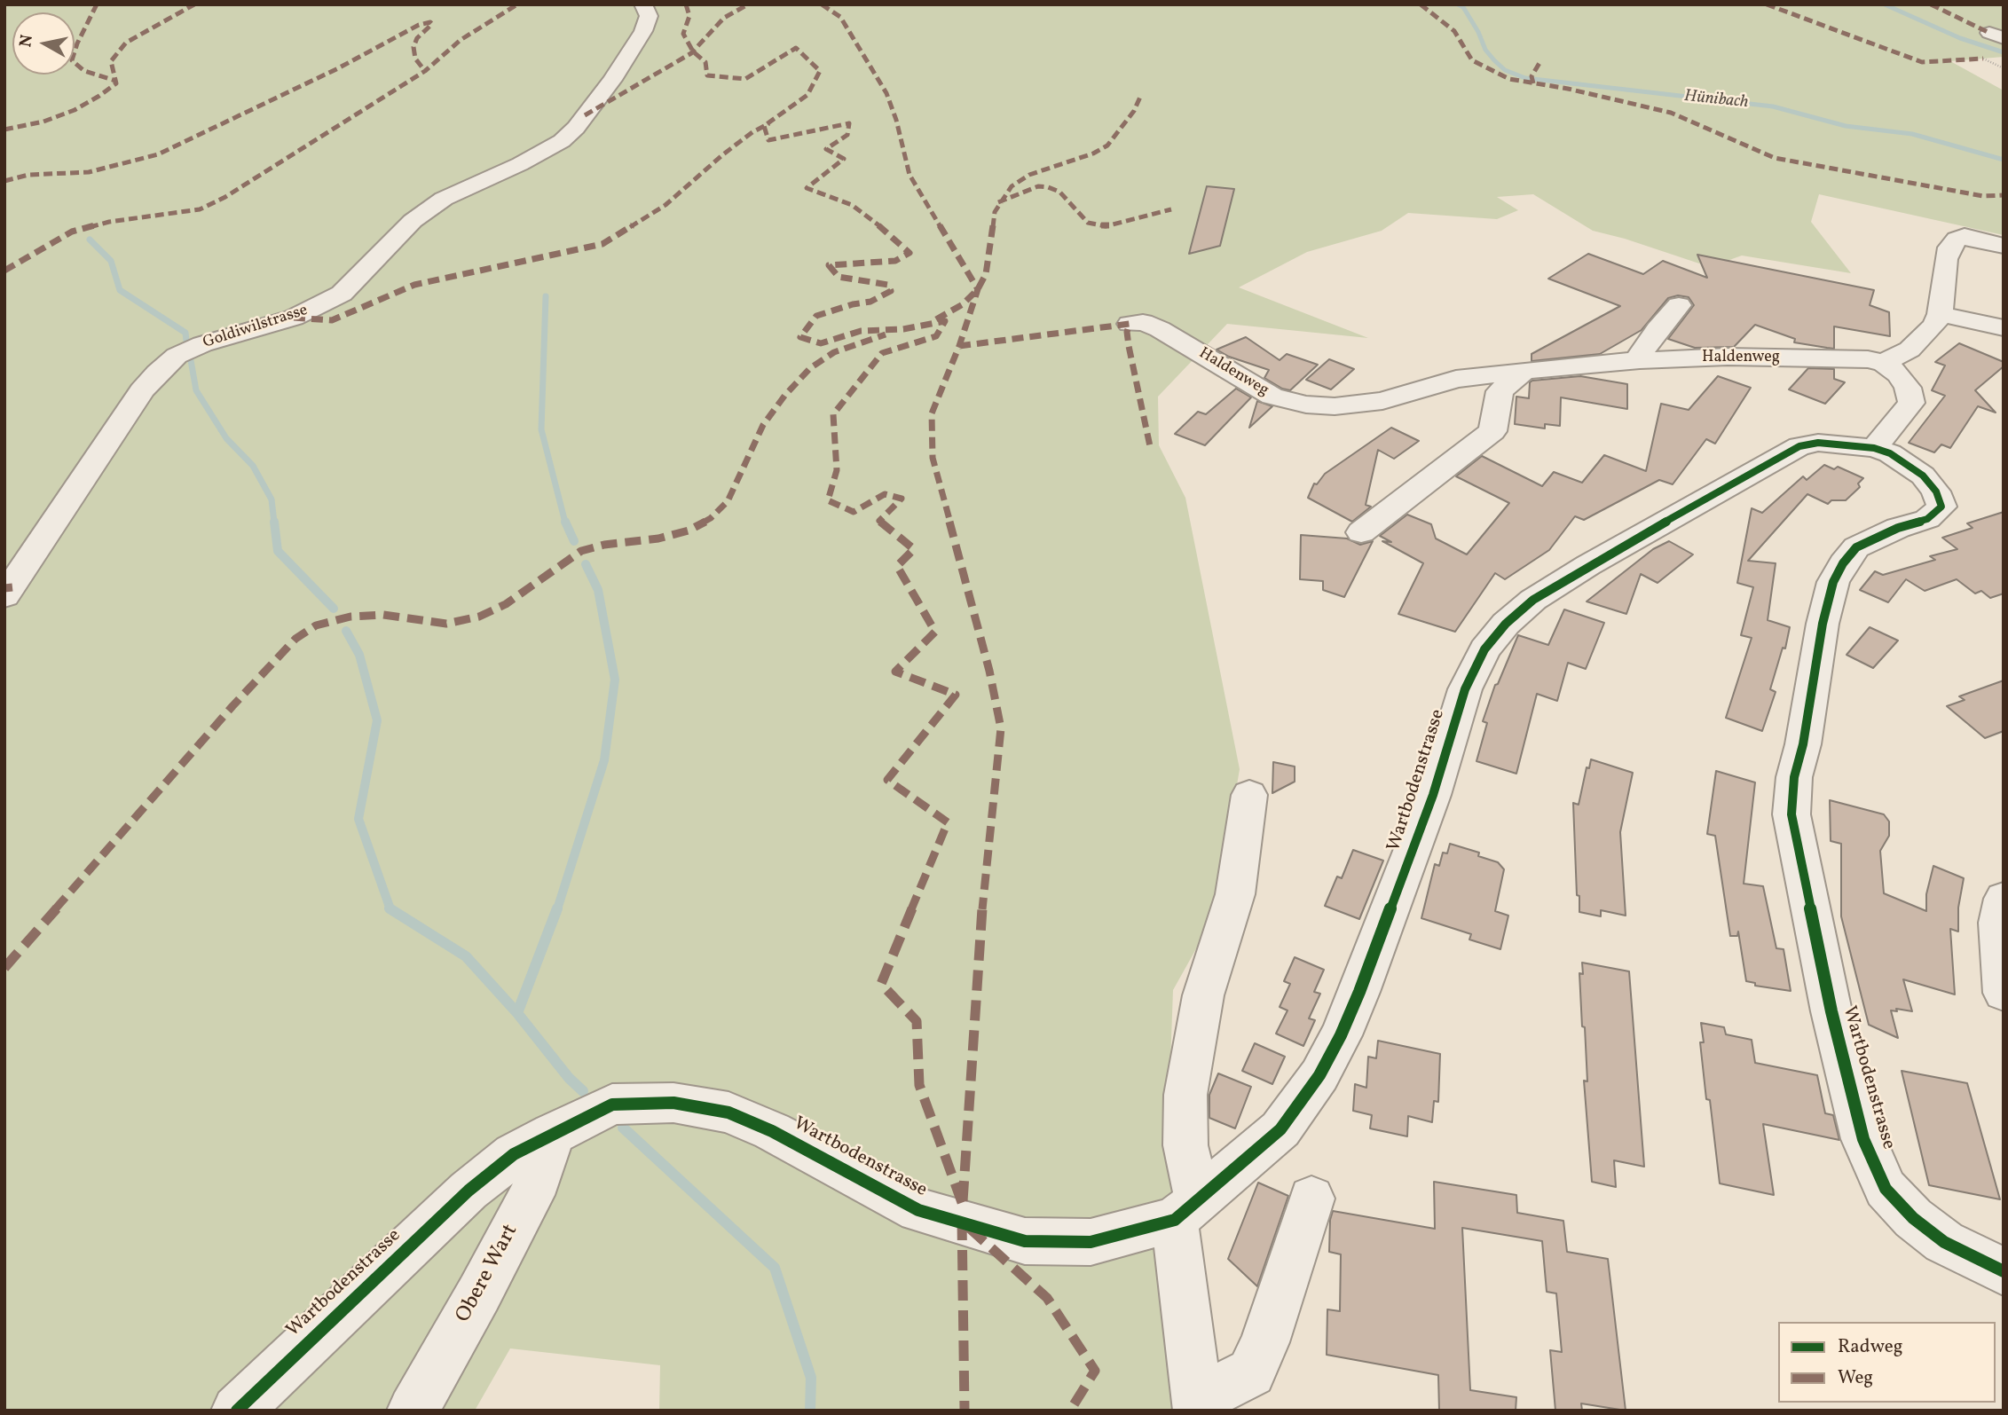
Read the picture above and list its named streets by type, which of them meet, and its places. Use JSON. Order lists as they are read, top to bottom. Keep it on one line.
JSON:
{"streets":{"street":["Goldiwilstrasse","Haldenweg","Wartbodenstrasse","Obere Wart"]},"crossings":[["Wartbodenstrasse","Obere Wart"]],"water":["Hünibach"],"legend":["Radweg","Weg"],"north":"left"}
